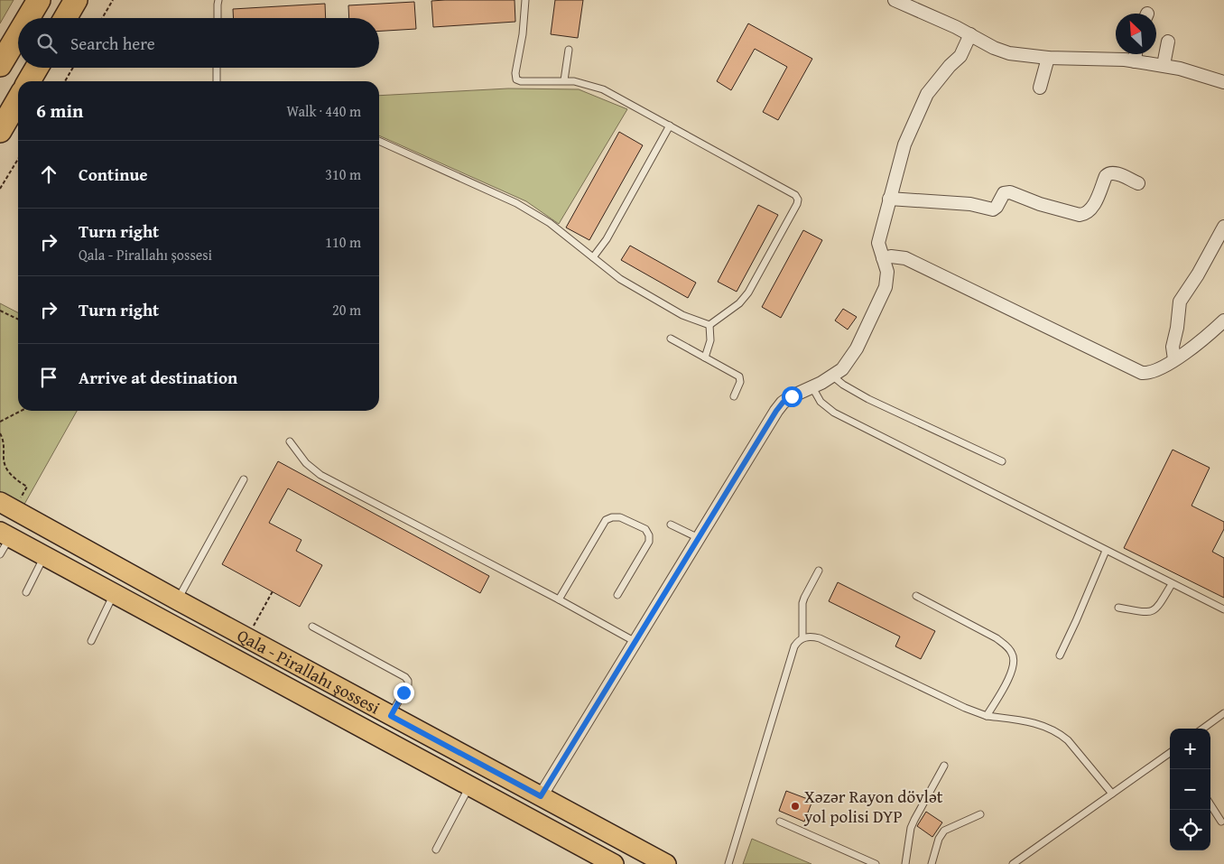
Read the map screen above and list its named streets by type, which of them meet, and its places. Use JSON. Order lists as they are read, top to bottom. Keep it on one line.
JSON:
{"streets":{"main road":["Qala - Pirallahı şossesi"]},"places":["Xəzər Rayon dövlət yol polisi DYP"],"north":"top left","page":{"search":"Search here","heading":["6 min","Walk · 440 m"],"list":[["Continue","310 m"],["Turn right","Qala - Pirallahı şossesi","110 m"],["Turn right","20 m"],"Arrive at destination"],"map_buttons":["+","−"]}}
